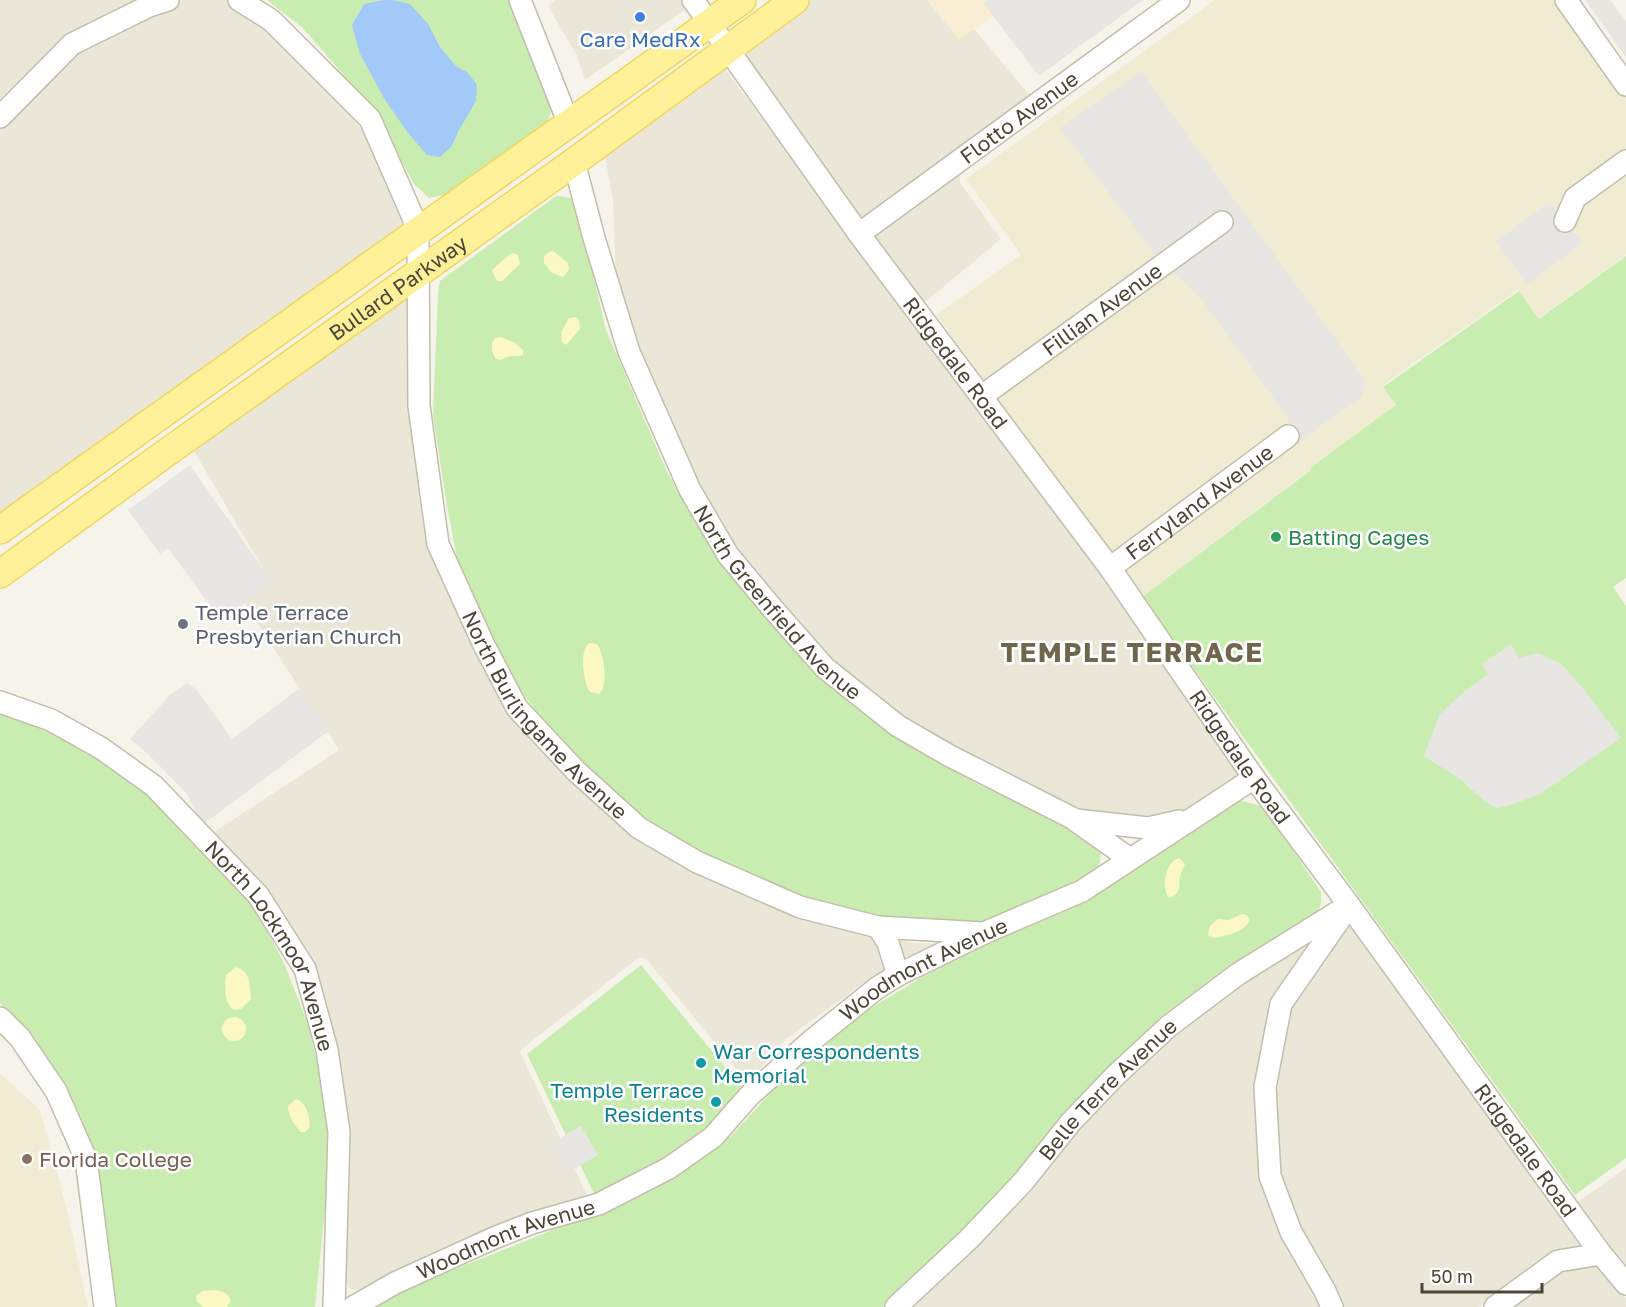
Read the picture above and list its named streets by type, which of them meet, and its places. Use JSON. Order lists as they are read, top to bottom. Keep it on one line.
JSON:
{"streets":{"main road":["Bullard Parkway"],"street":["Flotto Avenue","Fillian Avenue","Ridgedale Road","Ferryland Avenue","North Greenfield Avenue","North Burlingame Avenue","North Lockmoor Avenue","Woodmont Avenue","Belle Terre Avenue"]},"crossings":[["Flotto Avenue","Ridgedale Road"],["Bullard Parkway","Ridgedale Road"],["Bullard Parkway","North Greenfield Avenue"],["Bullard Parkway","North Burlingame Avenue"],["Fillian Avenue","Ridgedale Road"],["Ridgedale Road","Ferryland Avenue"],["Ridgedale Road","Woodmont Avenue"],["Ridgedale Road","Belle Terre Avenue"],["North Greenfield Avenue","Woodmont Avenue"],["North Burlingame Avenue","Woodmont Avenue"]],"districts":["TEMPLE TERRACE"],"places":["Care MedRx","Batting Cages","Temple Terrace Presbyterian Church","War Correspondents Memorial","Temple Terrace Residents","Florida College"],"scale_bar":"50 m"}
